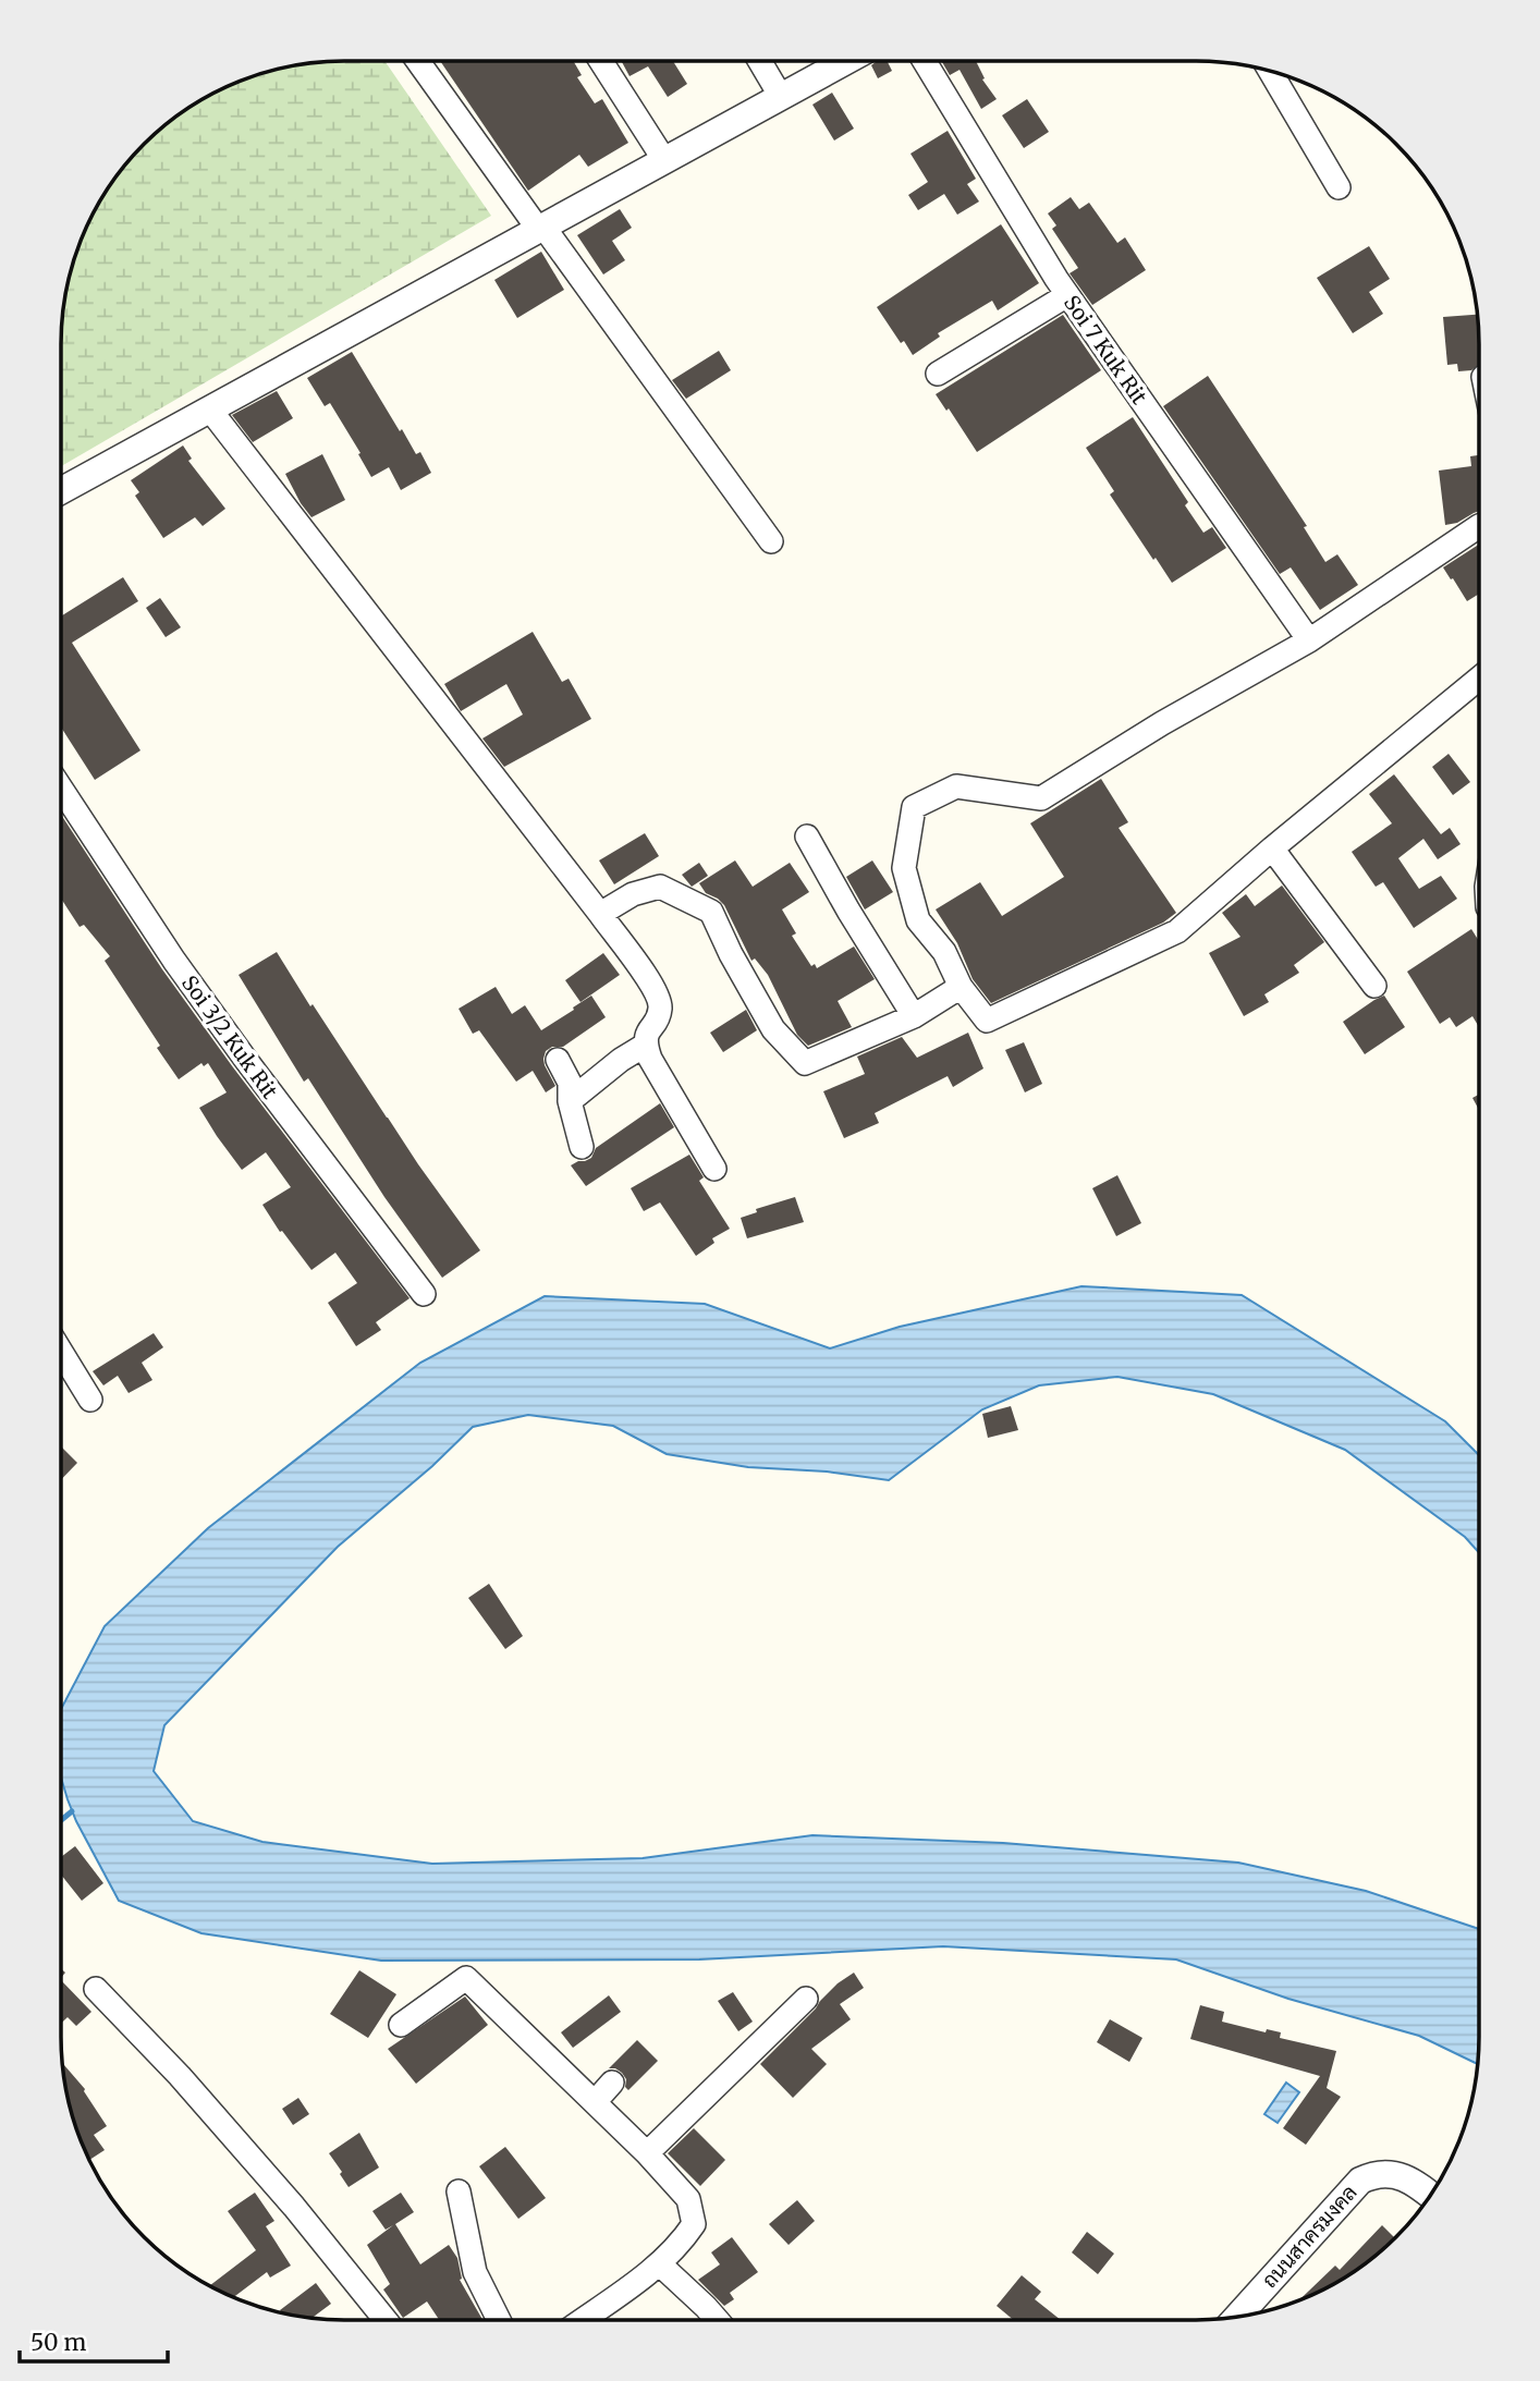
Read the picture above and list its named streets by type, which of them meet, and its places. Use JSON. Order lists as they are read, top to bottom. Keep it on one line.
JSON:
{"streets":{"street":["Soi 7 Kuk Rit","Soi 3/2 Kuk Rit","ถนนสาครมงคล"]},"scale_bar":"50 m"}
